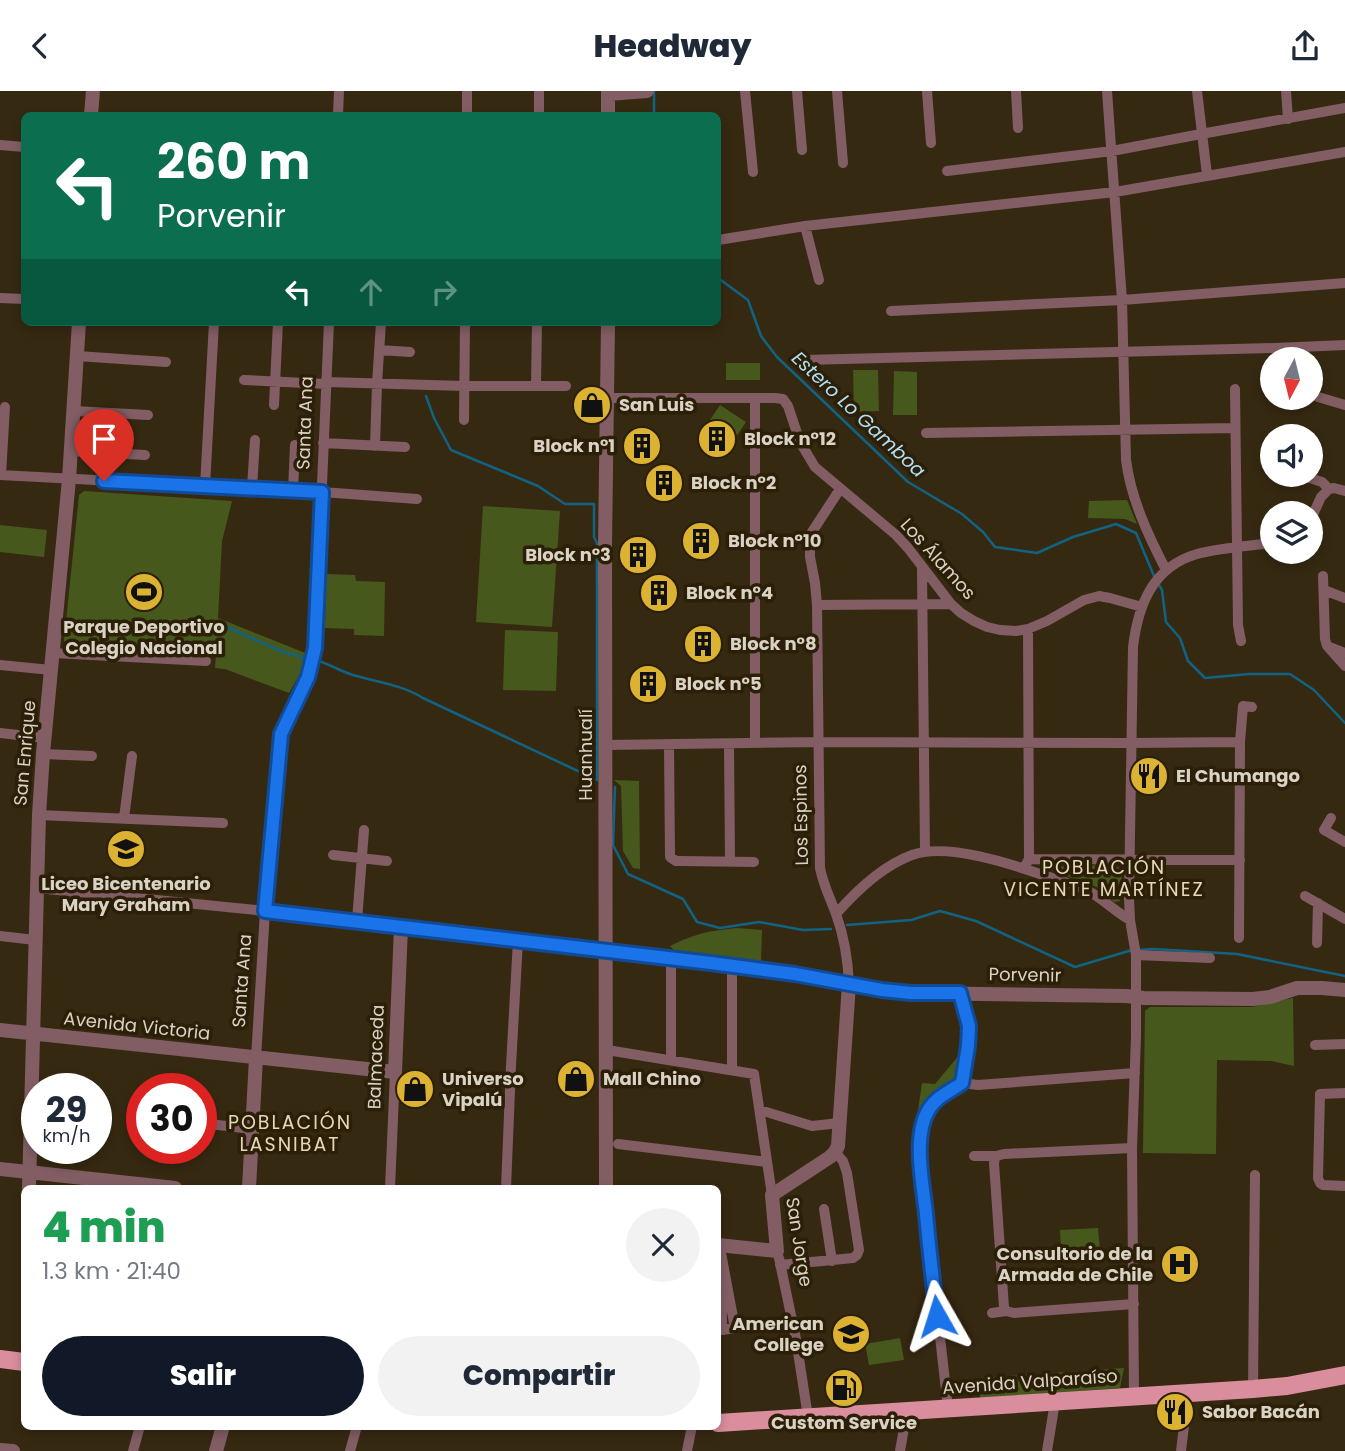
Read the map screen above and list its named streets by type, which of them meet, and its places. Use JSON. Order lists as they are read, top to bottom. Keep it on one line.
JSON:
{"streets":{"main road":["Avenida Valparaíso"],"street":["Santa Ana","Los Álamos","San Enrique","Huanhualí","Los Espinos","Porvenir","Avenida Victoria","Balmaceda","San Jorge"]},"crossings":[["Santa Ana","Porvenir"],["Santa Ana","Avenida Victoria"],["Los Álamos","Huanhualí"],["Los Álamos","Los Espinos"],["San Enrique","Porvenir"],["San Enrique","Avenida Victoria"],["Huanhualí","Porvenir"],["Los Espinos","Porvenir"],["Porvenir","Balmaceda"],["Avenida Victoria","Balmaceda"],["San Jorge","Avenida Valparaíso"]],"districts":["POBLACIÓN VICENTE MARTÍNEZ","POBLACIÓN LASNIBAT"],"water":["Estero Lo Gamboa"],"places":{"shop":["San Luis","Mall Chino","Universo Vipalú"],"building":["Block n°12","Block n°1","Block n°2","Block n°10","Block n°3","Block n°4","Block n°8","Block n°5"],"sports":["Parque Deportivo Colegio Nacional"],"restaurant":["El Chumango","Sabor Bacán"],"school or university":["Liceo Bicentenario Mary Graham","American College"],"hospital":["Consultorio de la Armada de Chile"],"fuel station":["Custom Service"]},"north":"bottom","page":{"header":"Headway","turn":["260 m","Porvenir"],"speed":"29 km/h","limit":"30","heading":["4 min","1.3 km · 21:40"],"buttons":["Salir","Compartir"]}}
